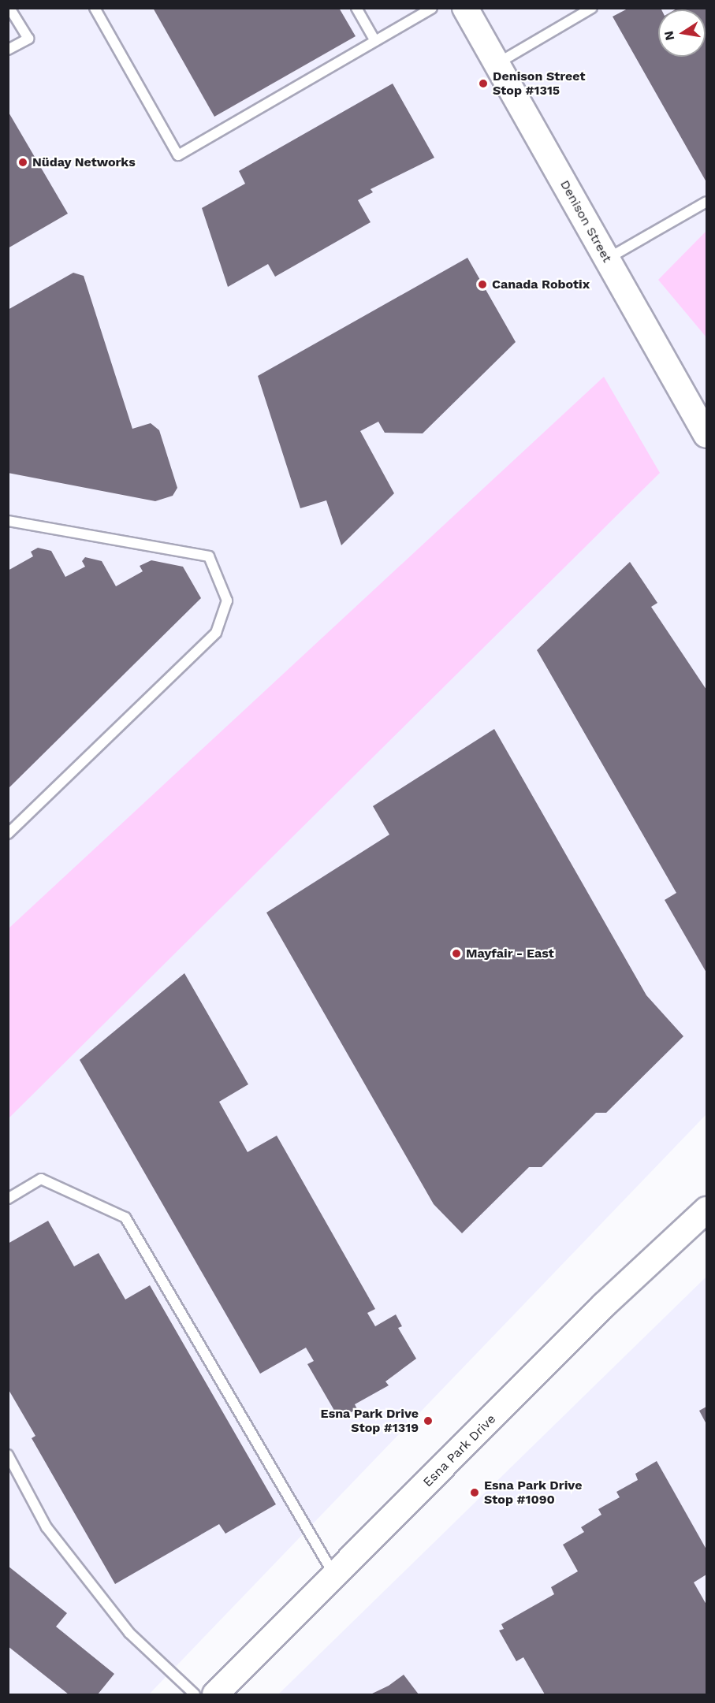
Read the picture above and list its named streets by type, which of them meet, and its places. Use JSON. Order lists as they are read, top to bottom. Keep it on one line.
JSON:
{"streets":{"street":["Denison Street","Esna Park Drive"]},"places":["Denison Street Stop #1315","Nüday Networks","Canada Robotix","Mayfair - East","Esna Park Drive Stop #1319","Esna Park Drive Stop #1090"],"north":"left"}
